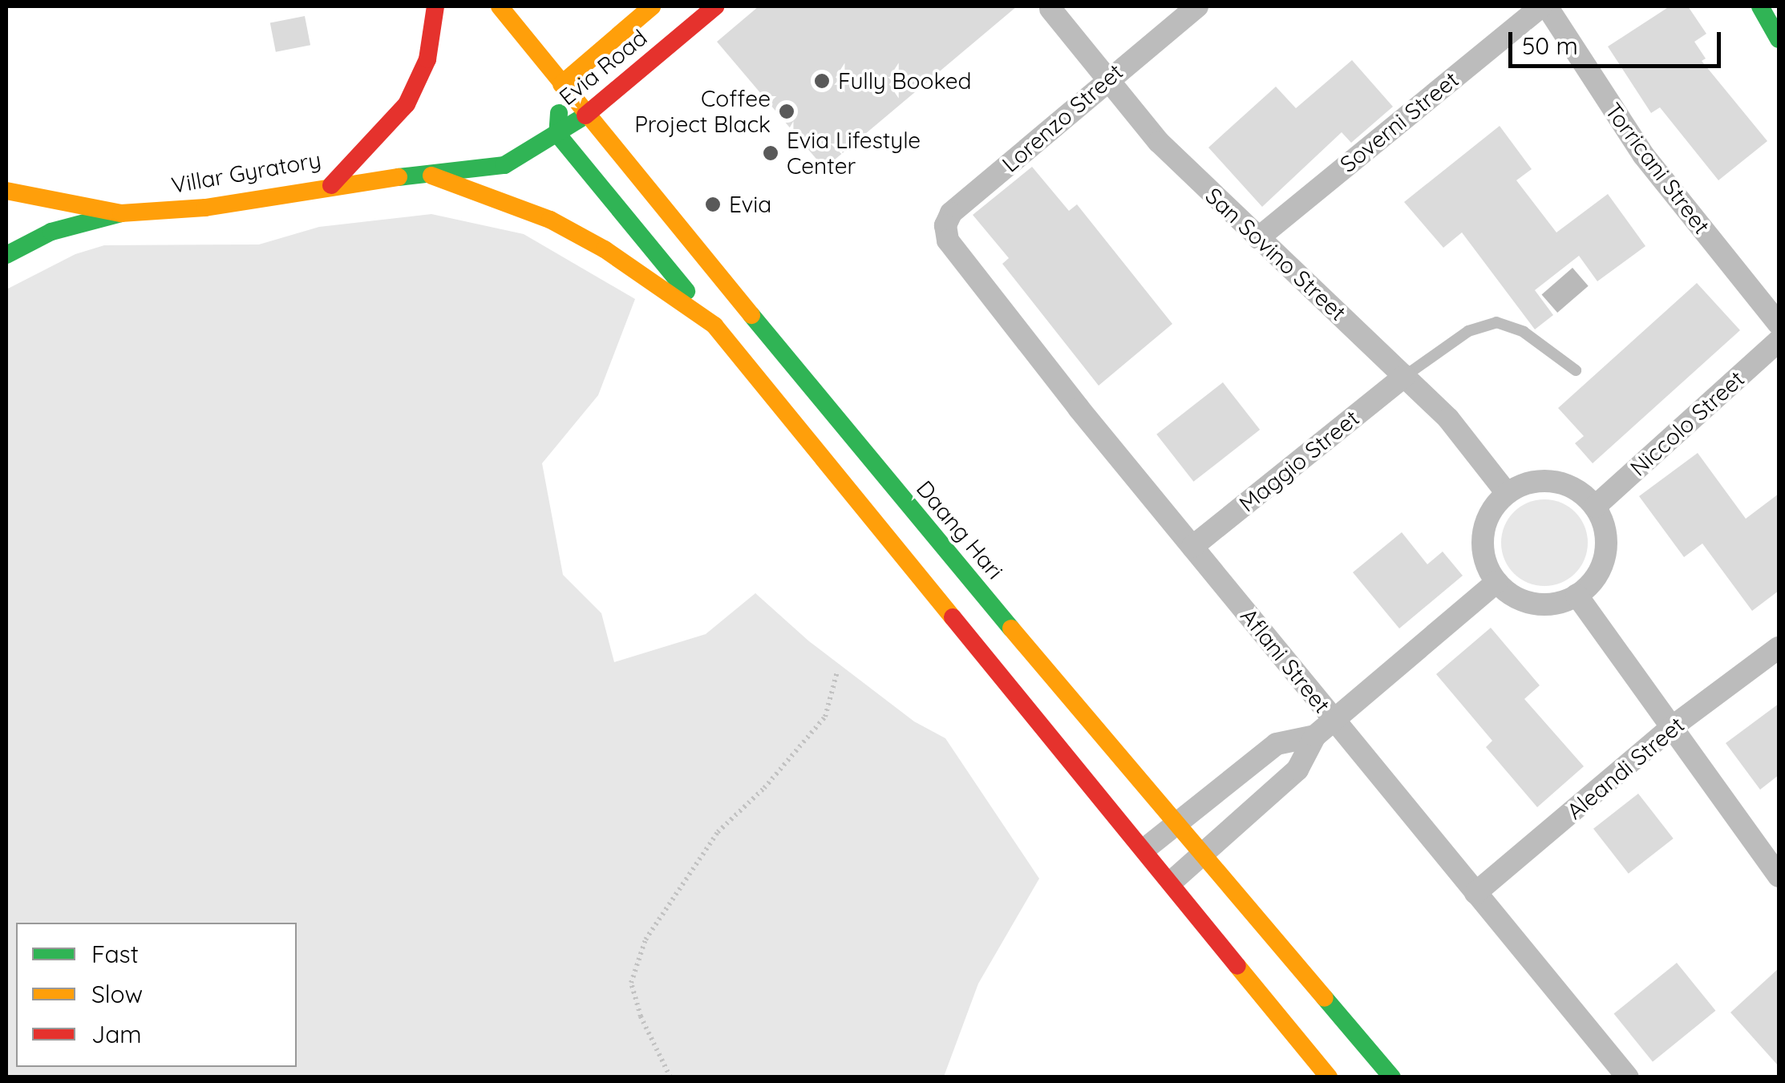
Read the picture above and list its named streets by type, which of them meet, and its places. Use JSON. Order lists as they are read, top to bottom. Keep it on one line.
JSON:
{"streets":{"main road":["Evia Road","Villar Gyratory","Daang Hari"],"street":["Lorenzo Street","Soverni Street","Torricani Street","San Sovino Street","Niccolo Street","Maggio Street","Aflani Street","Aleandi Street"]},"crossings":[["Evia Road","Daang Hari"],["Lorenzo Street","San Sovino Street"],["Lorenzo Street","Aflani Street"],["Soverni Street","Torricani Street"],["Soverni Street","San Sovino Street"],["San Sovino Street","Niccolo Street"],["San Sovino Street","Maggio Street"],["Maggio Street","Aflani Street"],["Aflani Street","Aleandi Street"]],"places":["Fully Booked","Coffee Project Black","Evia Lifestyle Center","Evia"],"legend":["Fast","Slow","Jam"],"scale_bar":"50 m"}
